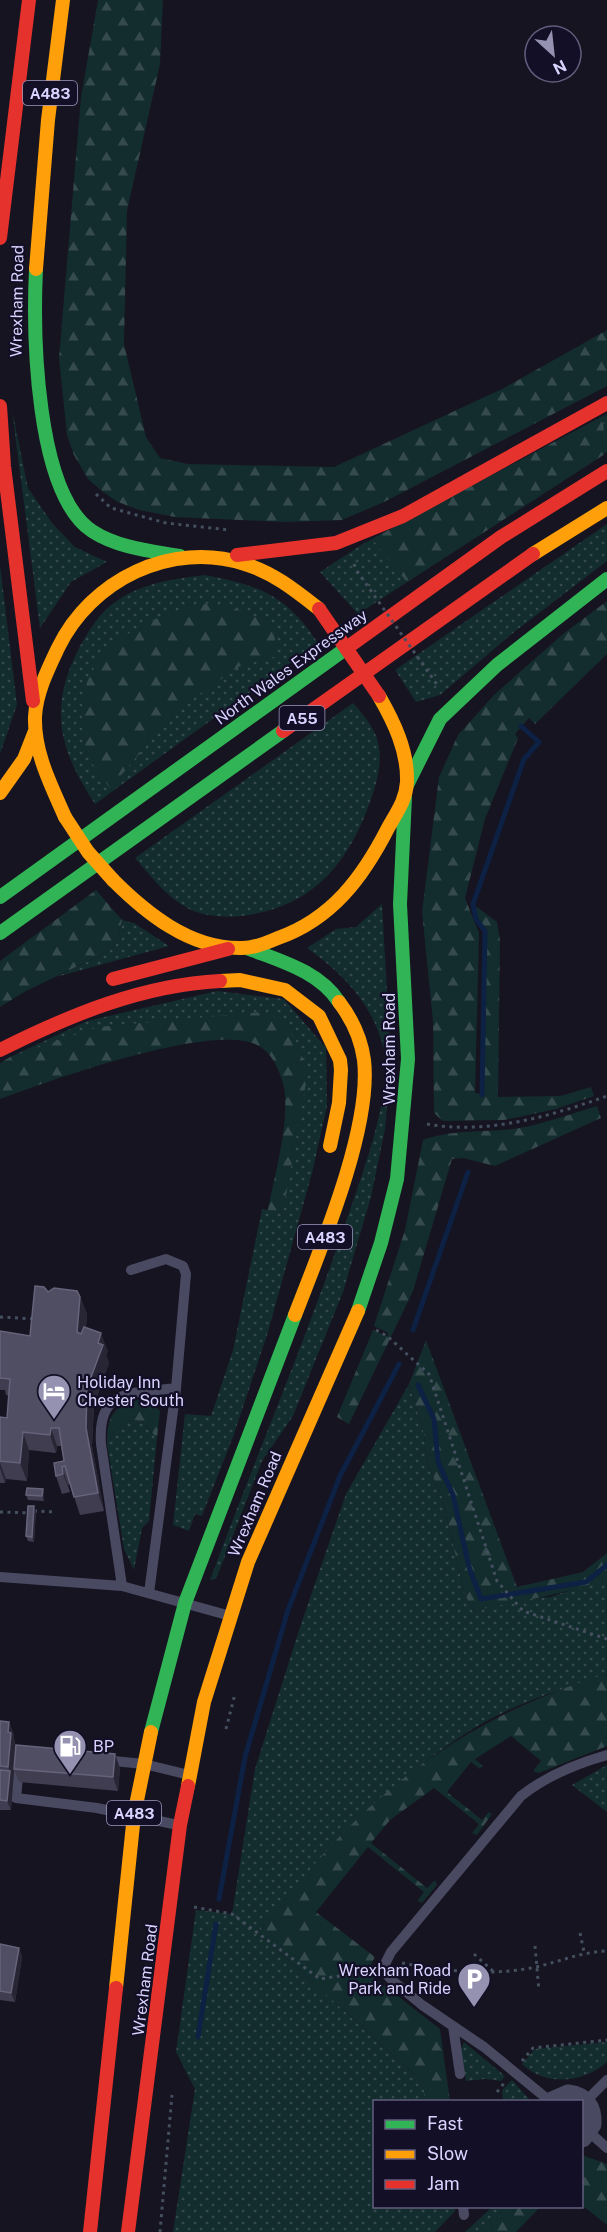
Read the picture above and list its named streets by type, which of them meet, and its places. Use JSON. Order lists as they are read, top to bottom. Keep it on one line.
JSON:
{"streets":{"highway":["A483","Wrexham Road","North Wales Expressway","A55"]},"places":{"hotel":["Holiday Inn Chester South"],"fuel station":["BP"],"parking":["Wrexham Road Park and Ride"]},"legend":["Fast","Slow","Jam"],"north":"bottom right"}
